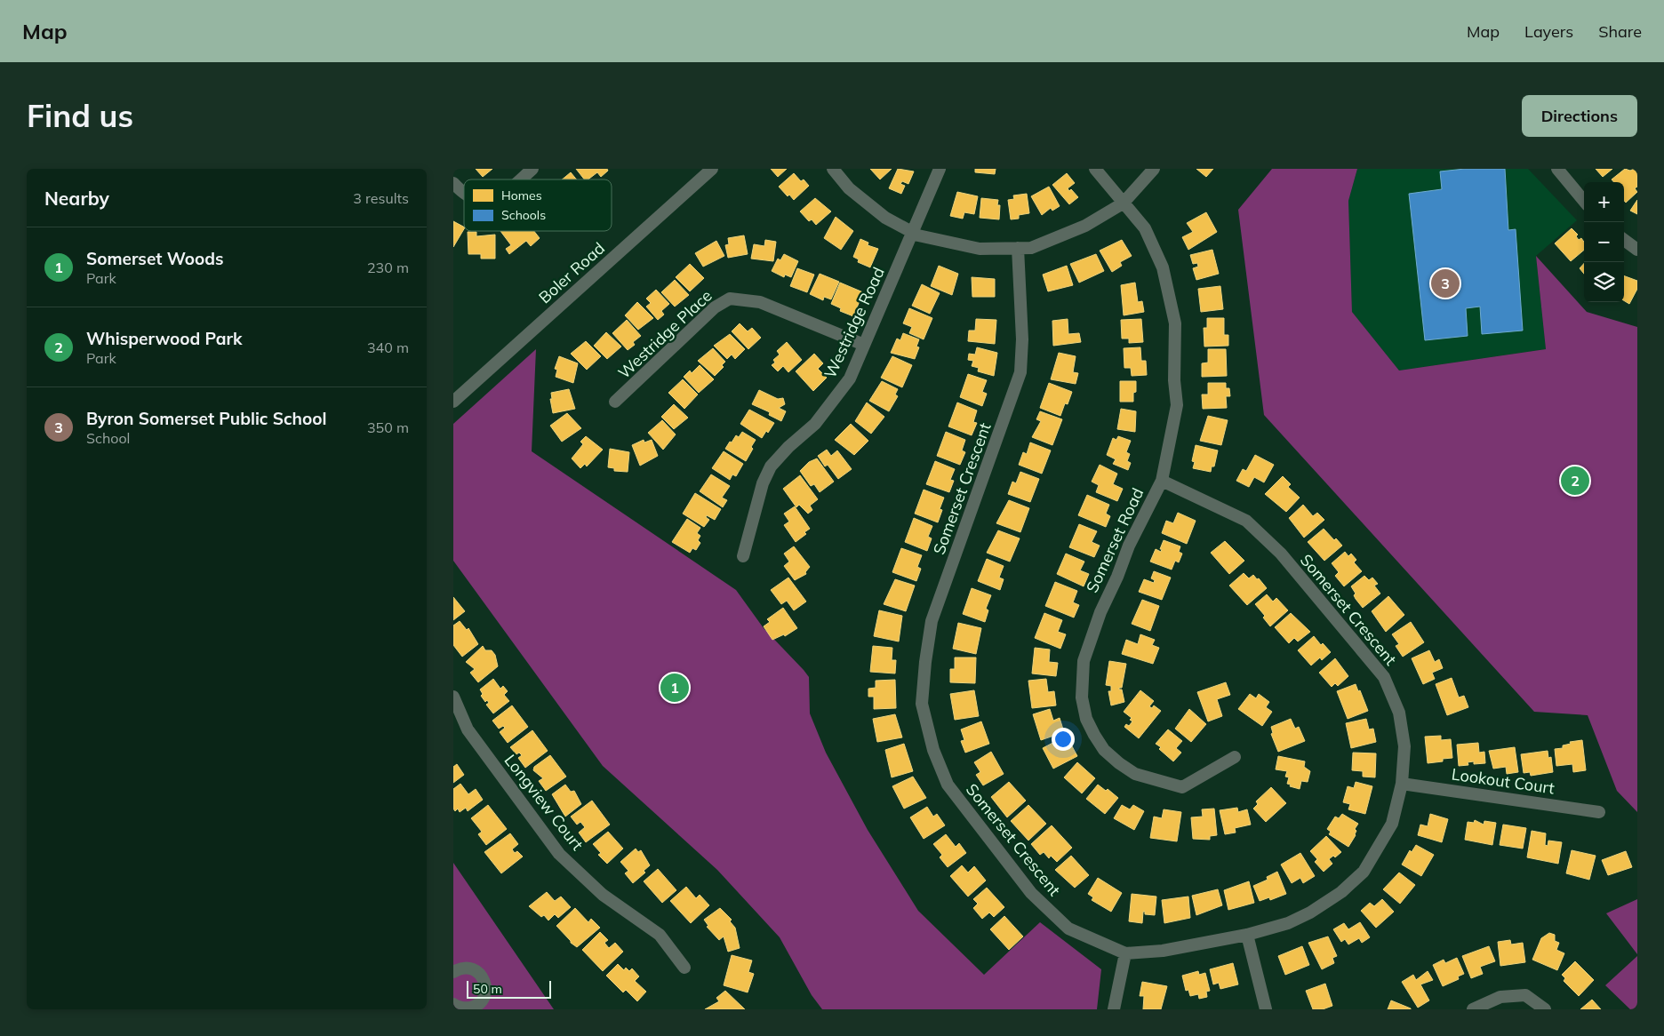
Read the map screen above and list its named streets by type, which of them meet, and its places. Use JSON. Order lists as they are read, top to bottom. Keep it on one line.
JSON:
{"streets":{"street":["Boler Road","Westridge Road","Westridge Place","Somerset Crescent","Somerset Road","Lookout Court","Longview Court"]},"crossings":[["Westridge Road","Westridge Place"],["Somerset Crescent","Somerset Road"],["Somerset Crescent","Lookout Court"]],"legend":["Homes","Schools"],"scale_bar":"50 m","page":{"header":"Map","nav":["Map","Layers","Share"],"buttons":"Directions","title":"Find us","heading":["Nearby","3 results"],"map_buttons":["+","−"],"list":[{"mark":"1","name":"Somerset Woods","note":"Park","value":"230 m"},{"mark":"2","name":"Whisperwood Park","note":"Park","value":"340 m"},{"mark":"3","name":"Byron Somerset Public School","note":"School","value":"350 m"}],"pins":["3","2","1"],"scale":"50 m"}}
